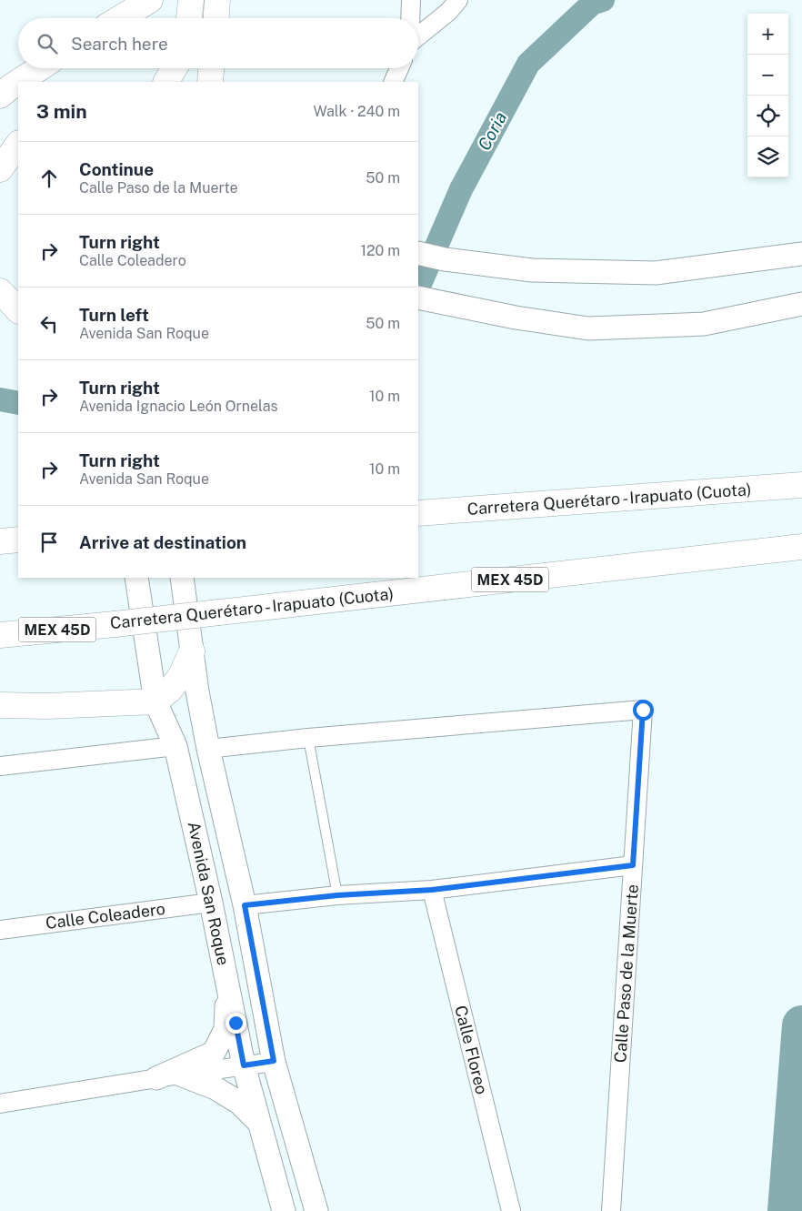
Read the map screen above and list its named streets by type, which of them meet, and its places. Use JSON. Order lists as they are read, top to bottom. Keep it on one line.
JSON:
{"streets":{"main road":["Carretera Querétaro - Irapuato (Cuota)","MEX 45D"],"street":["Avenida San Roque","Calle Coleadero","Calle Paso de la Muerte","Calle Floreo"]},"crossings":[["Avenida San Roque","Calle Coleadero"]],"water":["Coria"],"page":{"map_buttons":["+","−"],"search":"Search here","heading":["3 min","Walk · 240 m"],"list":[["Continue","Calle Paso de la Muerte","50 m"],["Turn right","Calle Coleadero","120 m"],["Turn left","Avenida San Roque","50 m"],["Turn right","Avenida Ignacio León Ornelas","10 m"],["Turn right","Avenida San Roque","10 m"],"Arrive at destination"]}}
